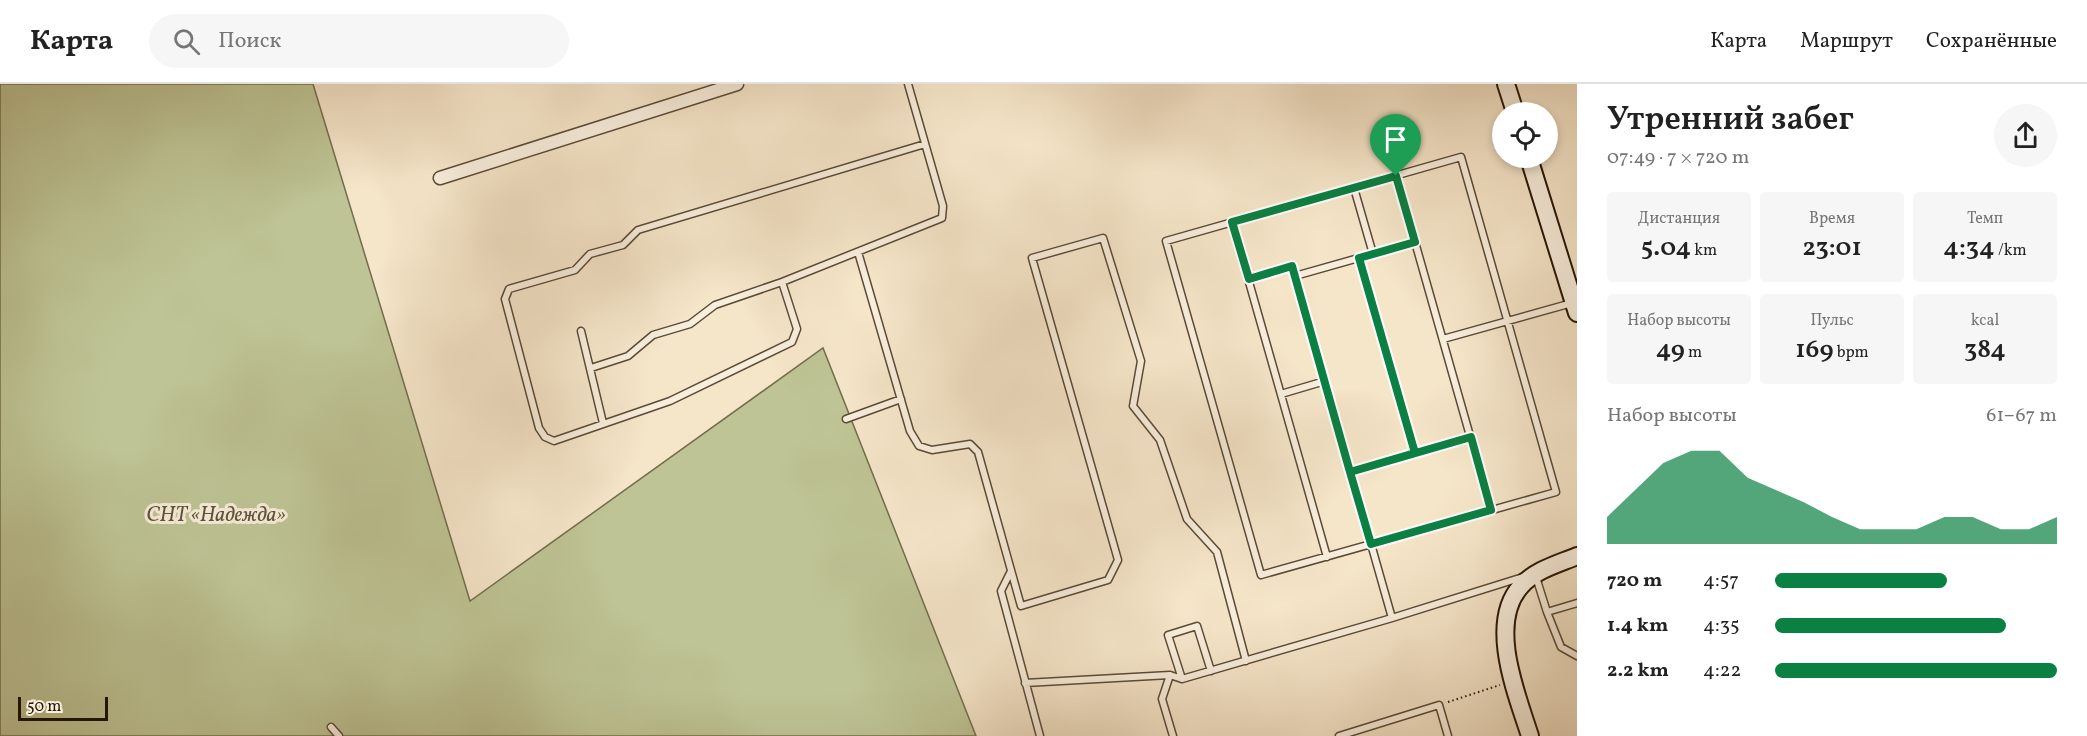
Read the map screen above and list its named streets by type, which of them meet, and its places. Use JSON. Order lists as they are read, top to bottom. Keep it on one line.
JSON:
{"parks":["СНТ «Надежда»"],"scale_bar":"50 m","page":{"header":"Карта","search":"Поиск","nav":["Карта","Маршрут","Сохранённые"],"heading":["Утренний забег","07:49 · 7 × 720 m"],"stats":[["Дистанция","5.04 km"],["Время","23:01"],["Темп","4:34 /km"],["Набор высоты","49 m"],["Пульс","169 bpm"],["kcal","384"]],"chart":["Набор высоты","61–67 m"],"list":[{"name":"720 m","note":"4:57"},{"name":"1.4 km","note":"4:35"},{"name":"2.2 km","note":"4:22"}],"scale":"50 m"}}
